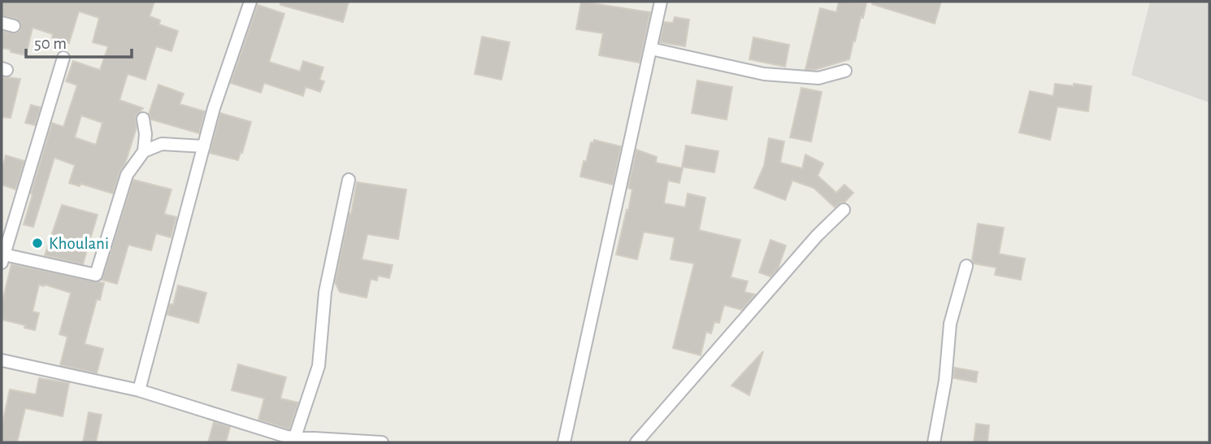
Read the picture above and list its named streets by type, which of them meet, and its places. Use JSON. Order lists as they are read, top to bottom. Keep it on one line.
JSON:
{"places":["Khoulani"],"scale_bar":"50 m"}
